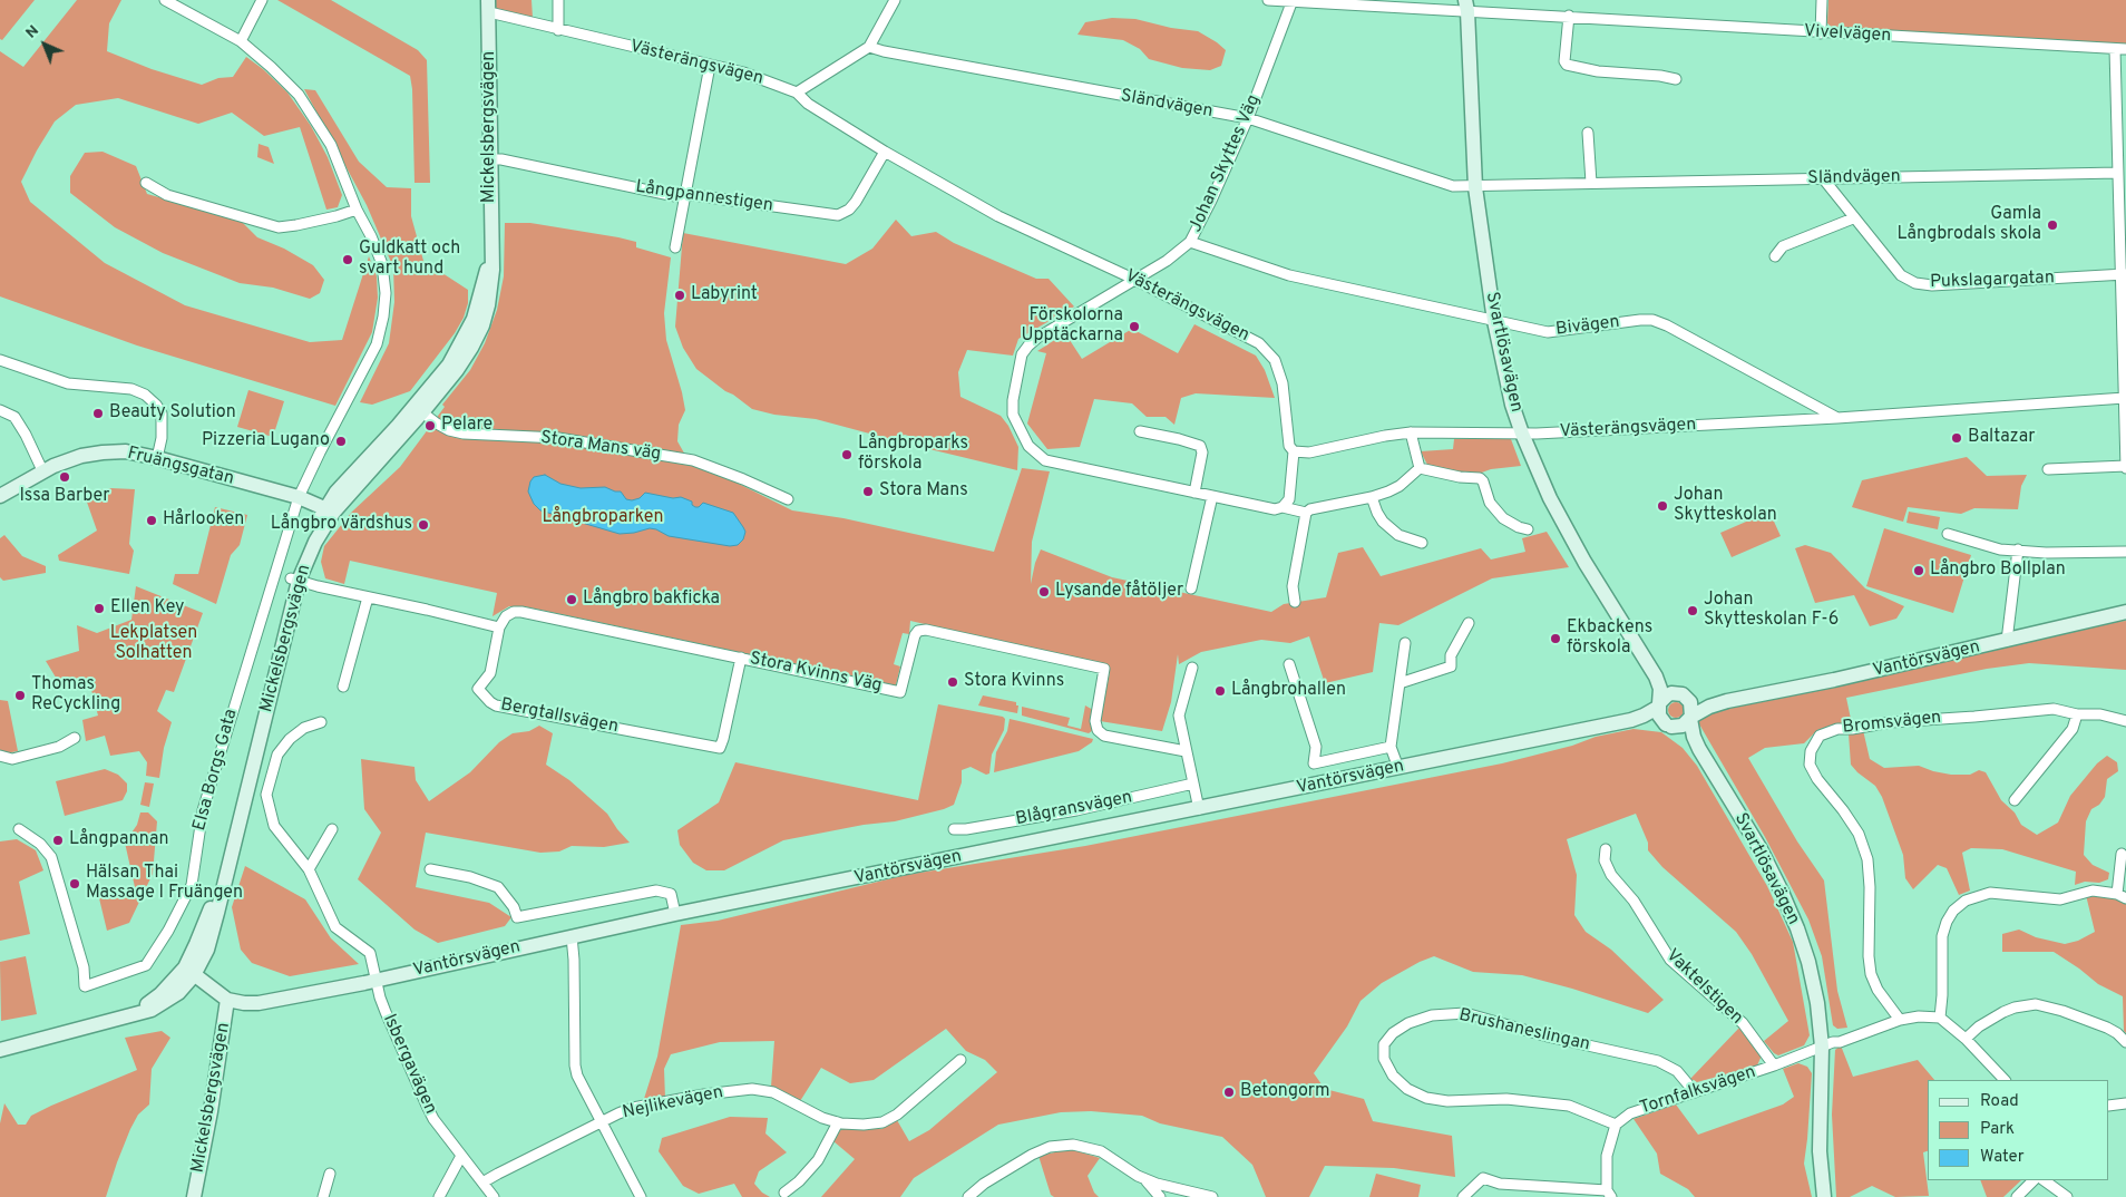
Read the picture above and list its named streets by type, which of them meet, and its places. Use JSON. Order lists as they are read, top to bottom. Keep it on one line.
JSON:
{"streets":{"street":["Vivelvägen","Västerängsvägen","Sländvägen","Mickelsbergsvägen","Johan Skyttes Väg","Långpannestigen","Pukslagargatan","Bivägen","Svartlösavägen","Stora Mans väg","Fruängsgatan","Vantörsvägen","Stora Kvinns Väg","Bergtallsvägen","Bromsvägen","Elsa Borgs Gata","Blågransvägen","Vaktelstigen","Brushaneslingan","Isbergavägen","Tornfalksvägen","Nejlikevägen"]},"crossings":[["Vivelvägen","Johan Skyttes Väg"],["Vivelvägen","Svartlösavägen"],["Västerängsvägen","Mickelsbergsvägen"],["Västerängsvägen","Johan Skyttes Väg"],["Västerängsvägen","Långpannestigen"],["Västerängsvägen","Bivägen"],["Västerängsvägen","Svartlösavägen"],["Sländvägen","Johan Skyttes Väg"],["Sländvägen","Pukslagargatan"],["Sländvägen","Svartlösavägen"],["Mickelsbergsvägen","Långpannestigen"],["Mickelsbergsvägen","Stora Mans väg"],["Mickelsbergsvägen","Fruängsgatan"],["Mickelsbergsvägen","Vantörsvägen"],["Johan Skyttes Väg","Bivägen"],["Bivägen","Svartlösavägen"],["Svartlösavägen","Vantörsvägen"],["Svartlösavägen","Tornfalksvägen"],["Fruängsgatan","Elsa Borgs Gata"],["Vantörsvägen","Isbergavägen"],["Stora Kvinns Väg","Bergtallsvägen"],["Bromsvägen","Tornfalksvägen"],["Vaktelstigen","Tornfalksvägen"],["Brushaneslingan","Tornfalksvägen"],["Isbergavägen","Nejlikevägen"]],"parks":["Långbroparken","Lekplatsen Solhatten"],"places":["Gamla Långbrodals skola","Guldkatt och svart hund","Labyrint","Förskolorna Upptäckarna","Beauty Solution","Pelare","Baltazar","Pizzeria Lugano","Långbroparks förskola","Issa Barber","Stora Mans","Johan Skytteskolan","Hårlooken","Långbro värdshus","Långbro Bollplan","Lysande fåtöljer","Långbro bakficka","Ellen Key","Johan Skytteskolan F-6","Ekbackens förskola","Stora Kvinns","Långbrohallen","Thomas ReCyckling","Långpannan","Hälsan Thai Massage I Fruängen","Betongorm"],"legend":["Road","Park","Water"],"north":"top left"}
